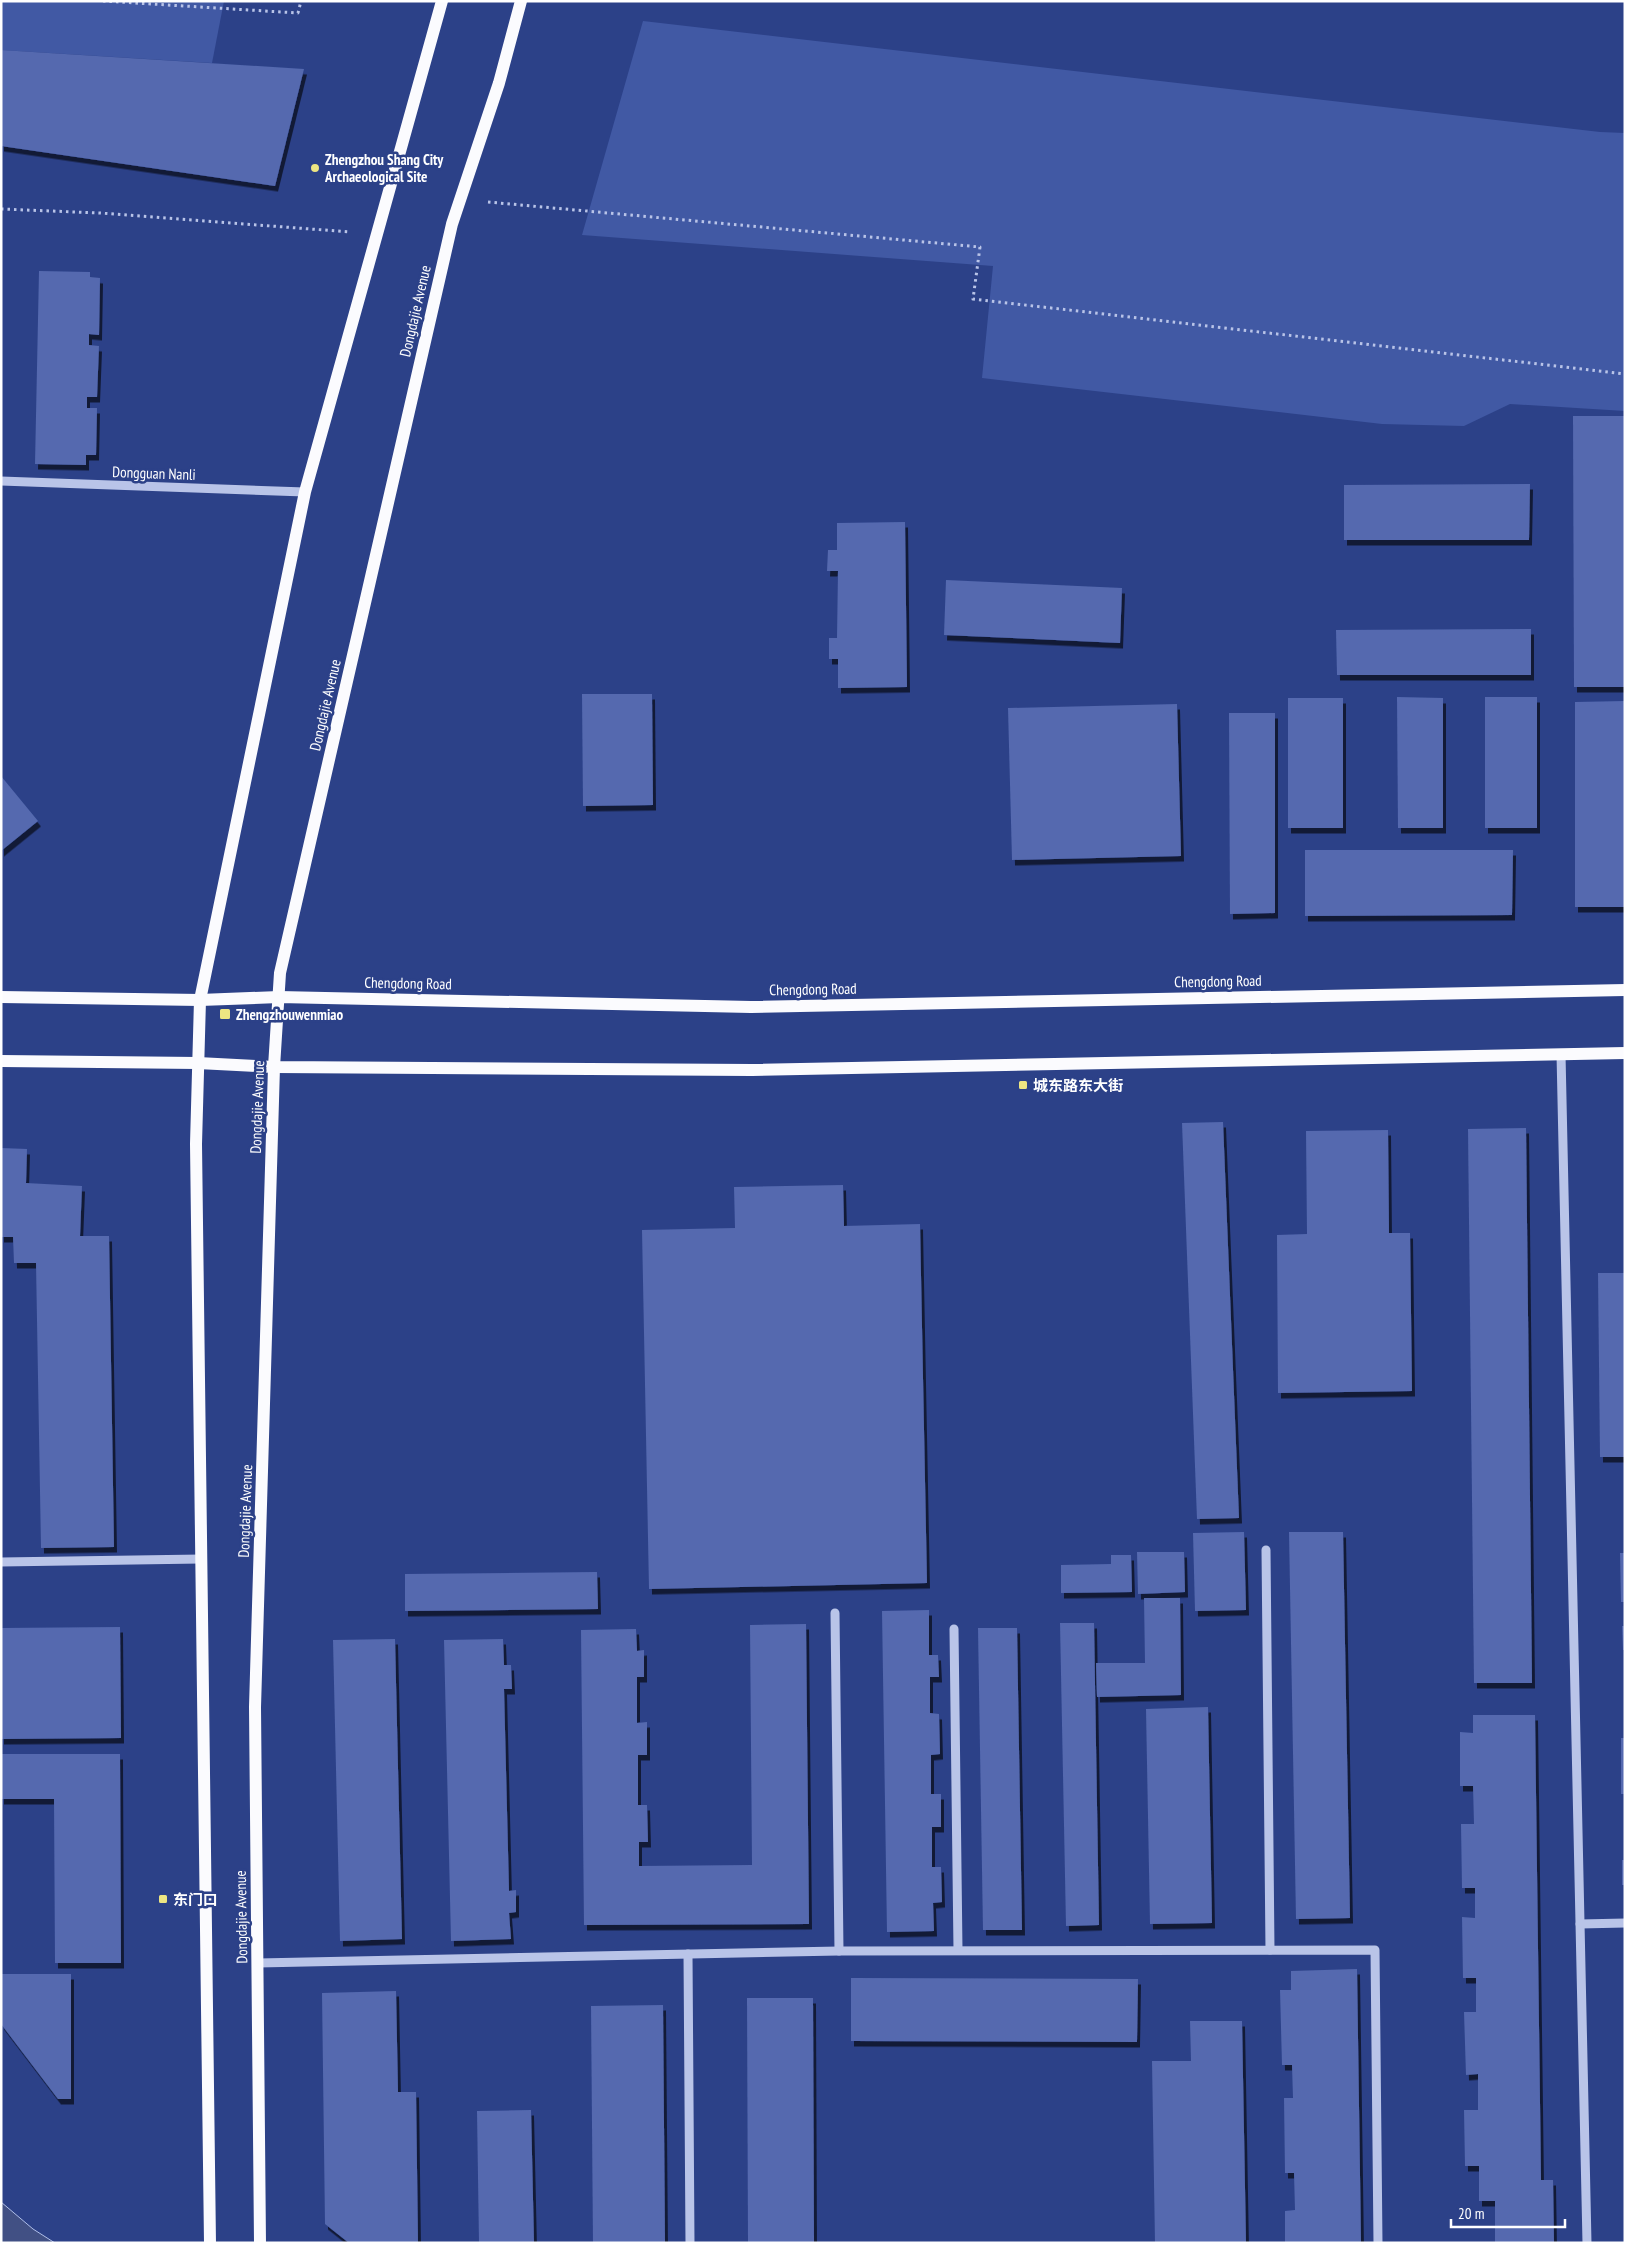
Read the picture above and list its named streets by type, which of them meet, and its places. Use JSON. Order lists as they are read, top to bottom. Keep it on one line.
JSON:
{"streets":{"main road":["Dongdajie Avenue","Chengdong Road"],"lane":["Dongguan Nanli"]},"crossings":[["Dongdajie Avenue","Chengdong Road"]],"places":{"other":["Zhengzhou Shang City Archaeological Site"],"transit":["Zhengzhouwenmiao","城东路东大街","东门口"]},"scale_bar":"20 m"}
